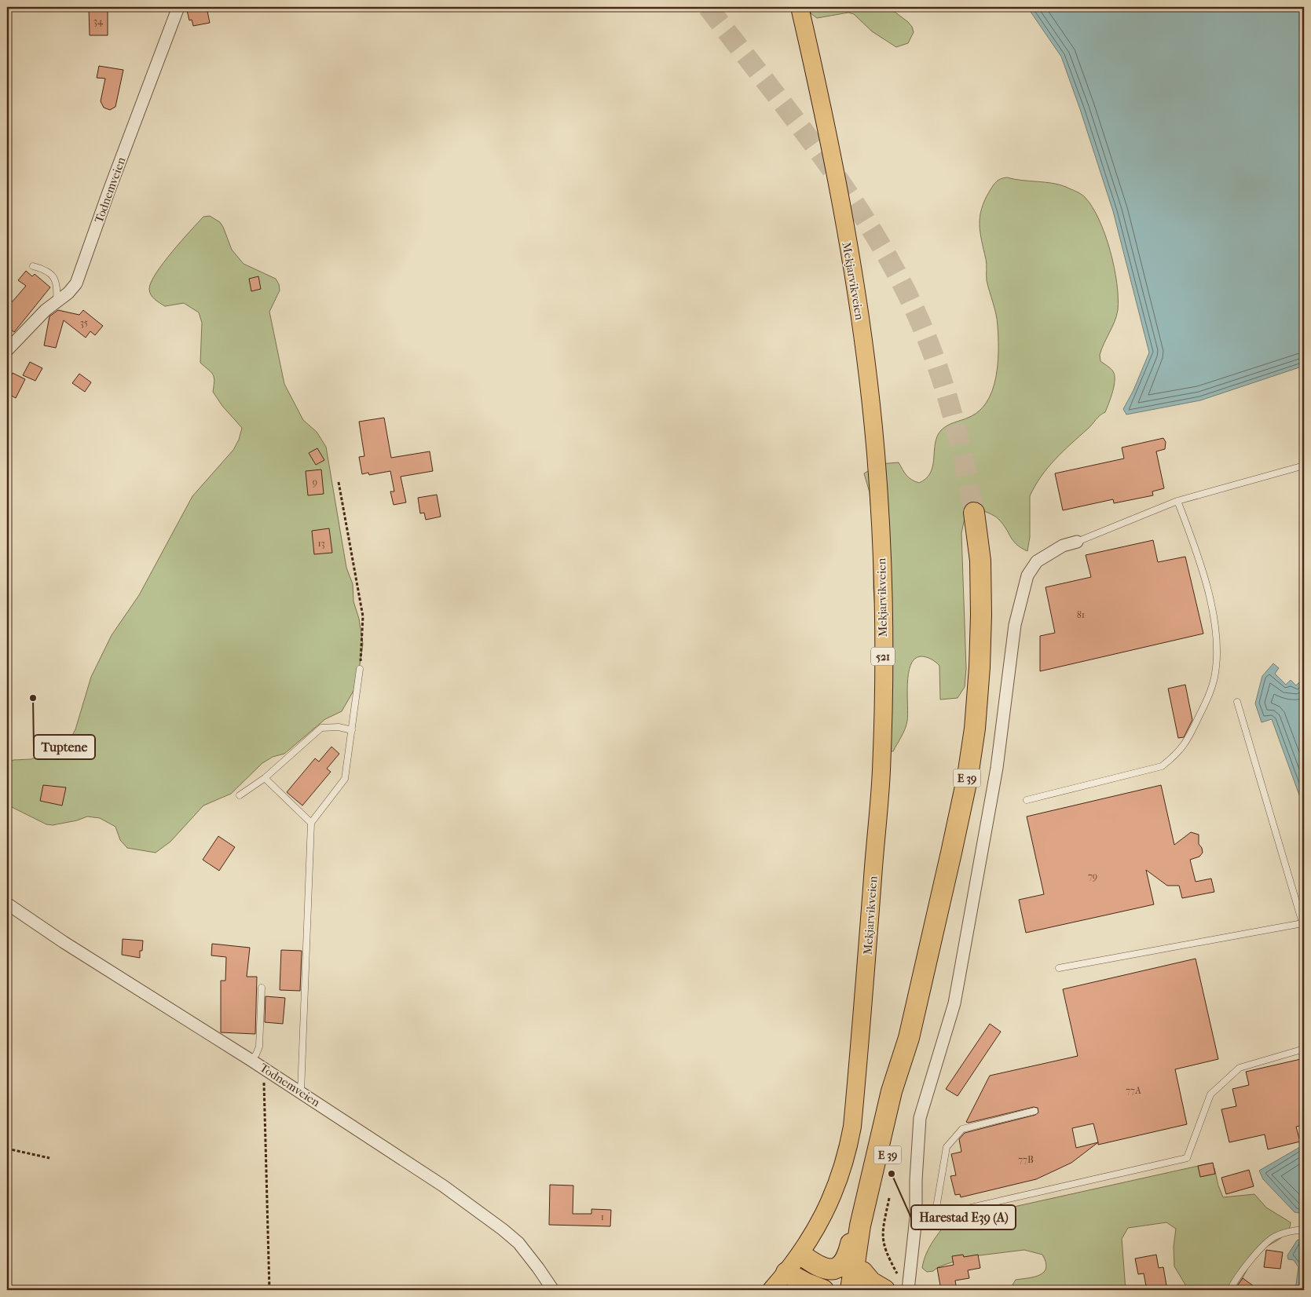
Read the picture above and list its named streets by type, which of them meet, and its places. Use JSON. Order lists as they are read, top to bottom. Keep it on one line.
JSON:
{"streets":{"highway":["E 39"],"main road":["Mekjarvikveien","521"],"street":["Todnemveien"]},"crossings":[["Mekjarvikveien","E 39"]],"places":["Tuptene","Harestad E39 (A)"],"house_numbers":["34","35","9","13","81","79","77A","77B","1"]}
